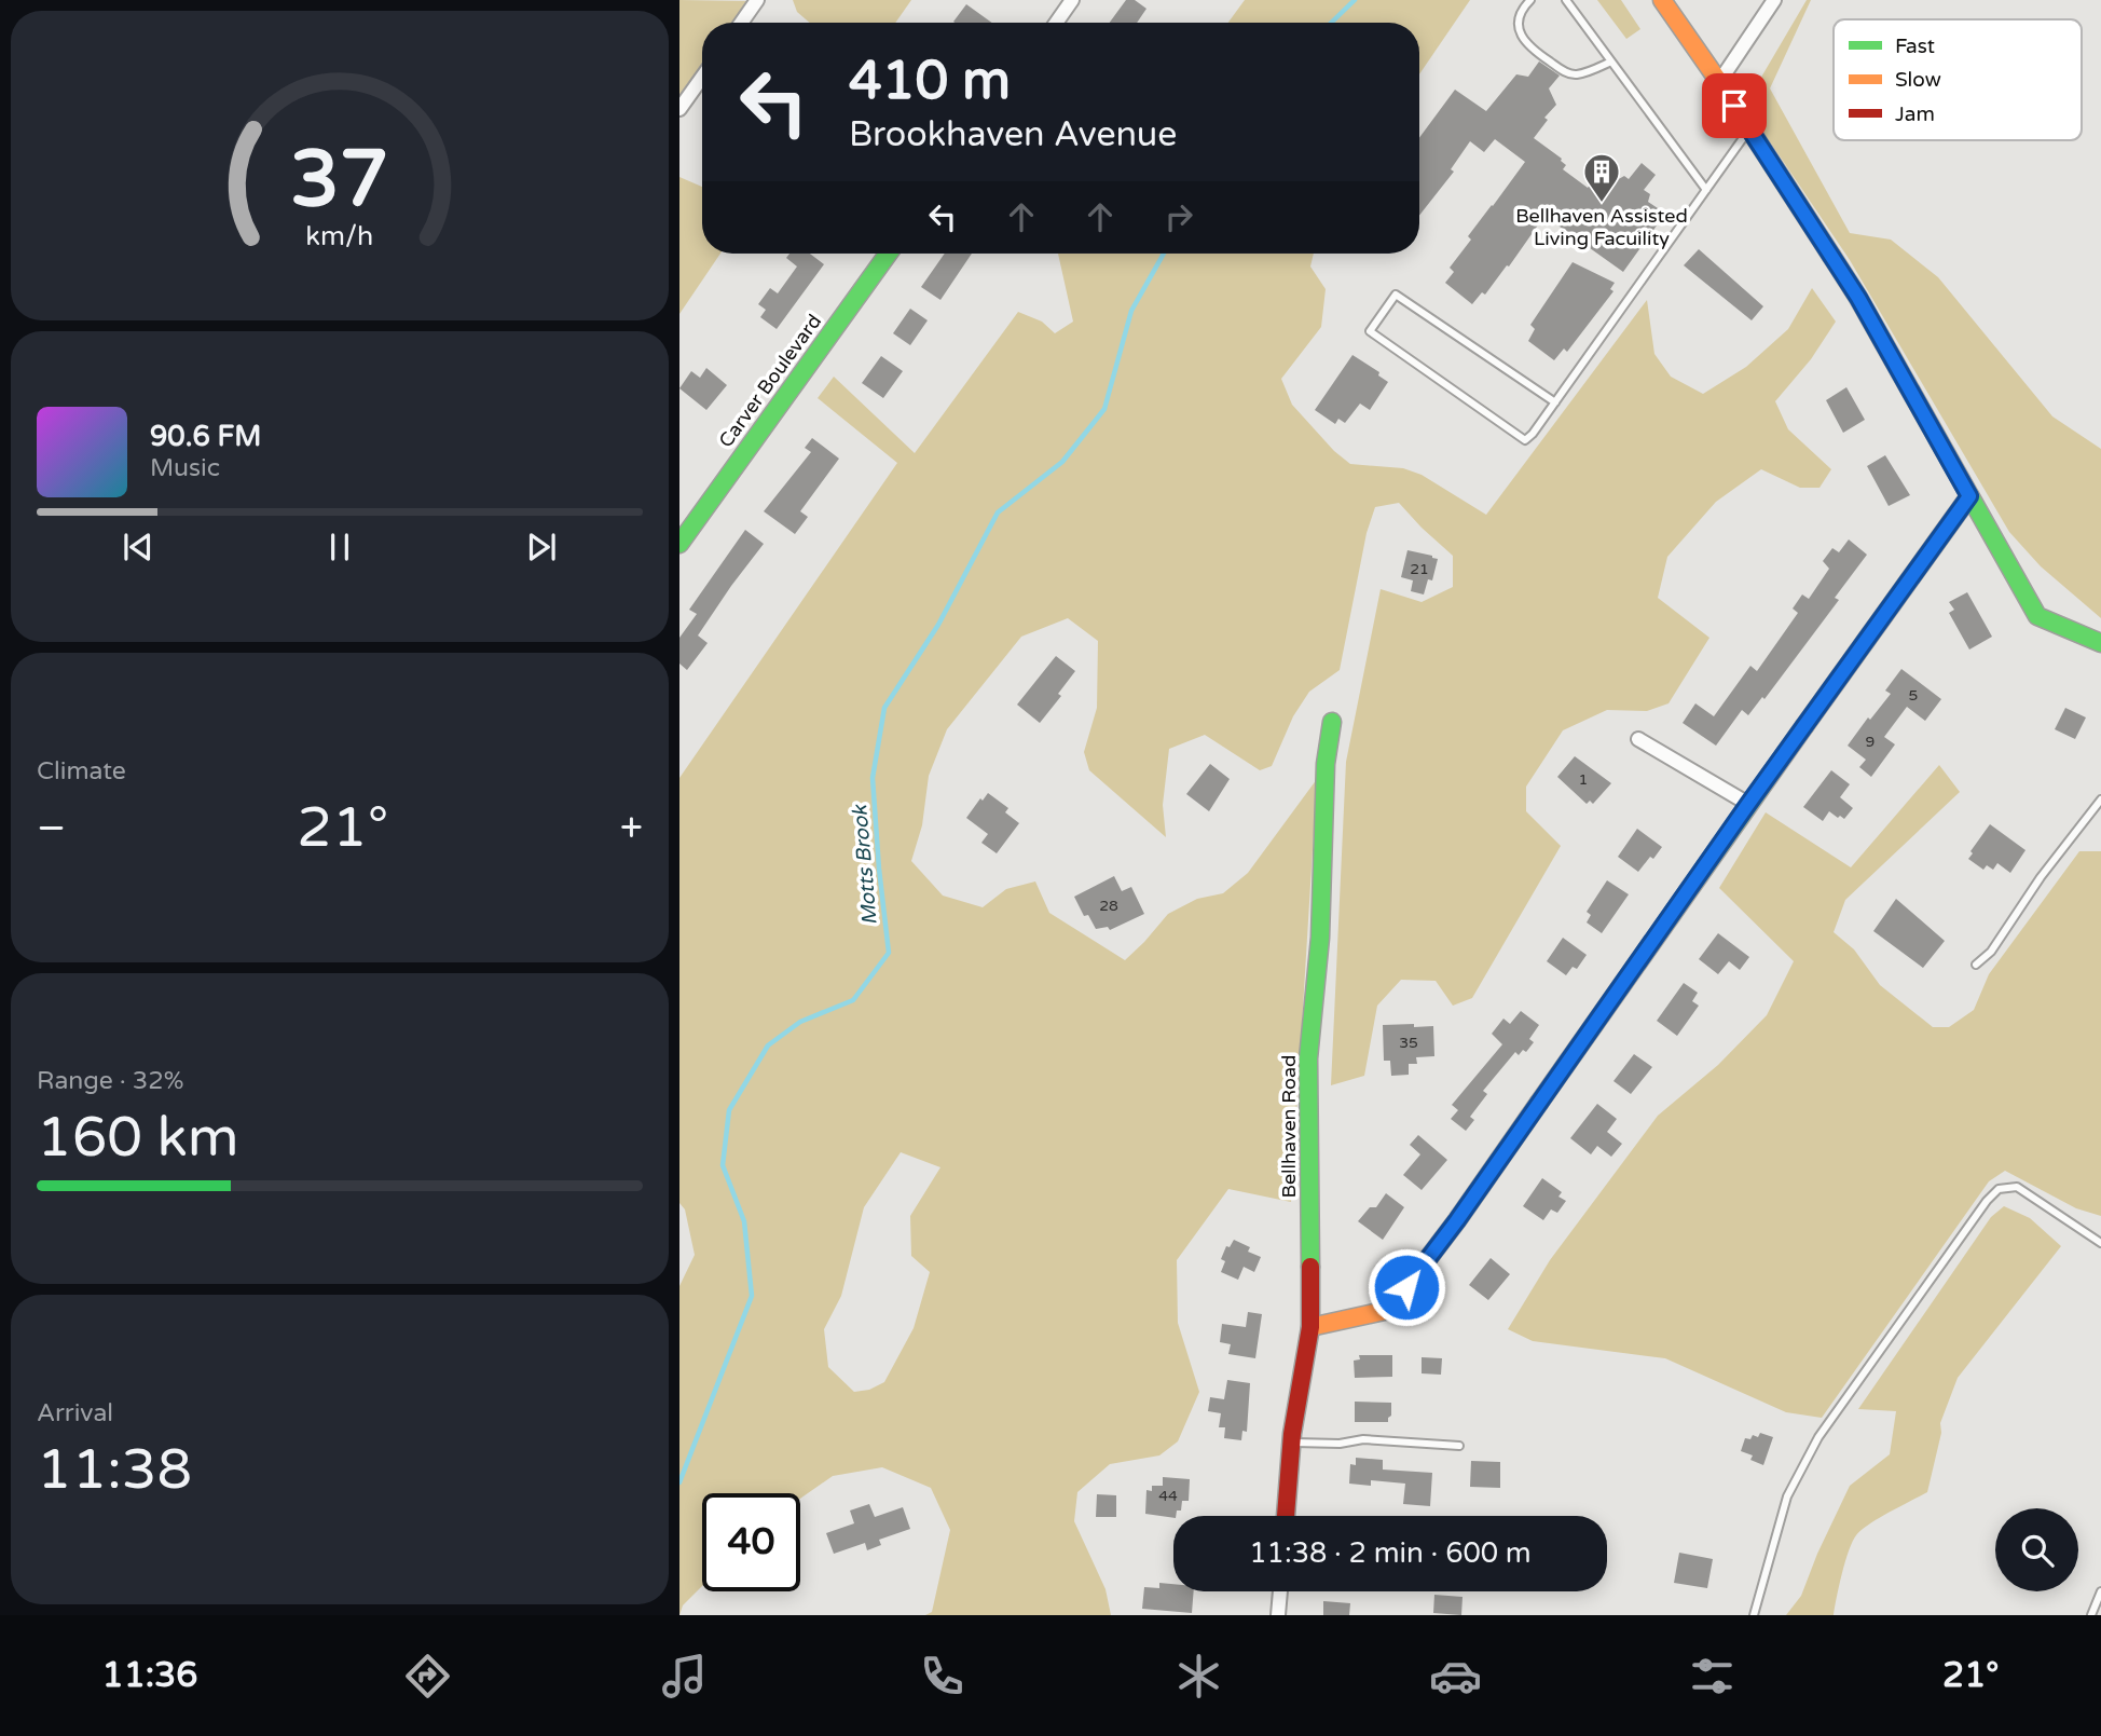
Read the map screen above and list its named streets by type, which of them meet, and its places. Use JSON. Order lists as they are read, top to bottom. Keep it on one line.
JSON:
{"streets":{"street":["Carver Boulevard","Bellhaven Road"]},"water":["Motts Brook"],"places":{"building":["Bellhaven Assisted Living Facuility"]},"house_numbers":["21","5","9","1","28","35","44"],"legend":["Fast","Slow","Jam"],"page":{"turn":["410 m","Brookhaven Avenue"],"song":["90.6 FM","Music"],"tile":["Climate",["Range · 32%","160 km"],["Arrival","11:38"]],"heat":["−","21°","+"],"limit":"40","trip":"11:38 · 2 min · 600 m","tabs":["11:36","21°"],"gauge":["37","km/h"]}}
